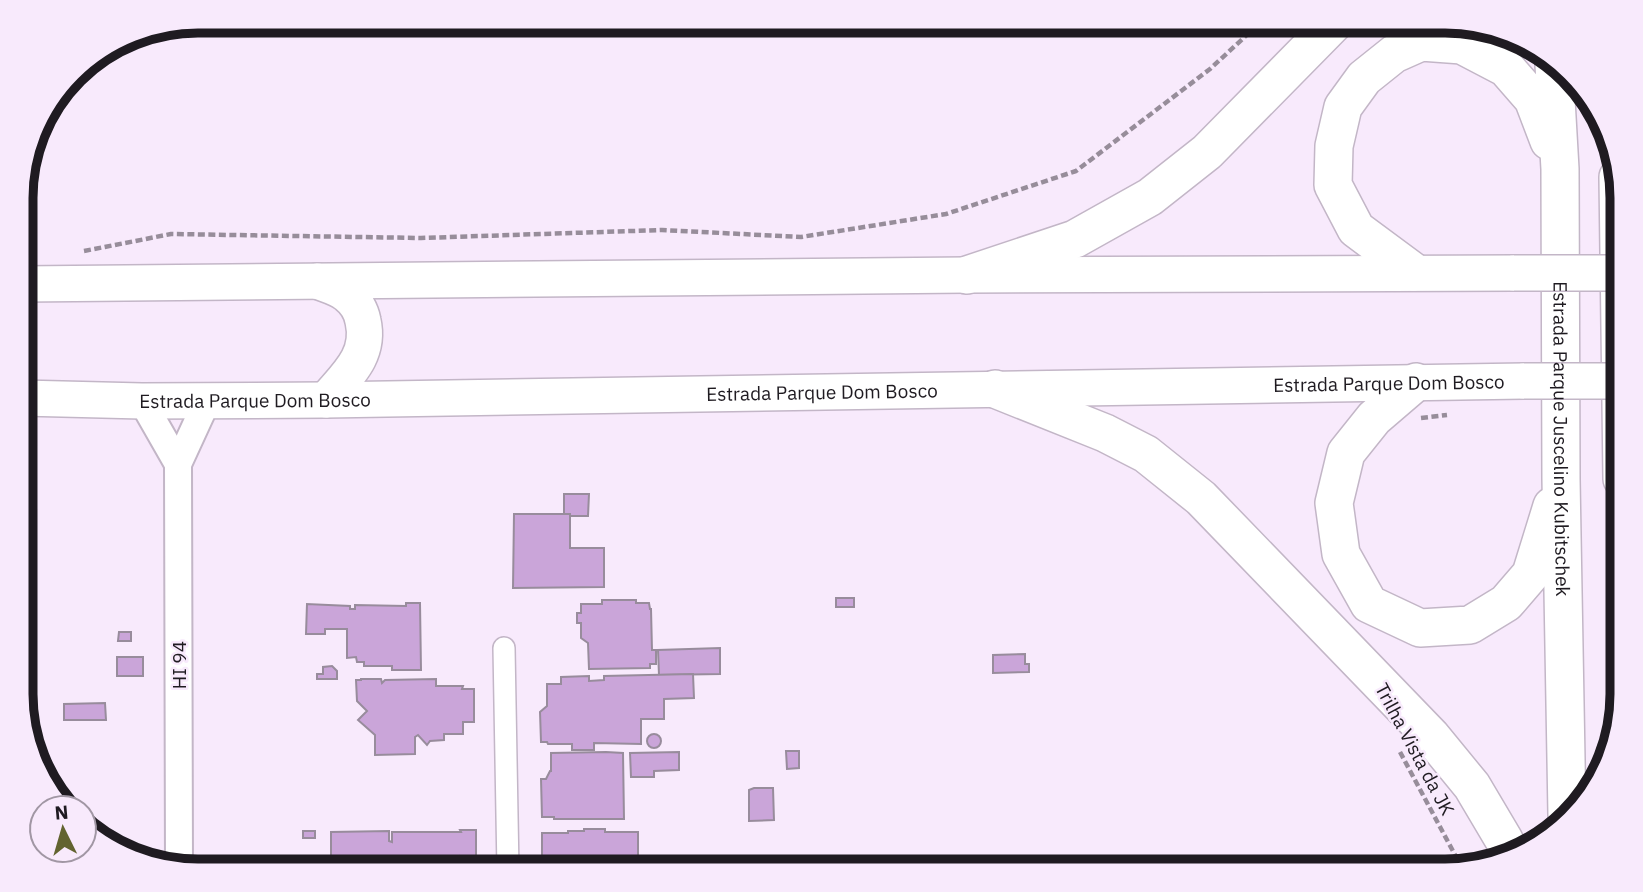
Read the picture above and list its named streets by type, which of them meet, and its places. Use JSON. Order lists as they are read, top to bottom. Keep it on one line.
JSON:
{"streets":{"highway":["Estrada Parque Juscelino Kubitschek"],"main road":["Estrada Parque Dom Bosco"],"street":["HI 94"],"path":["Trilha Vista da JK"]},"crossings":[["Estrada Parque Dom Bosco","HI 94"]],"north":"top"}
